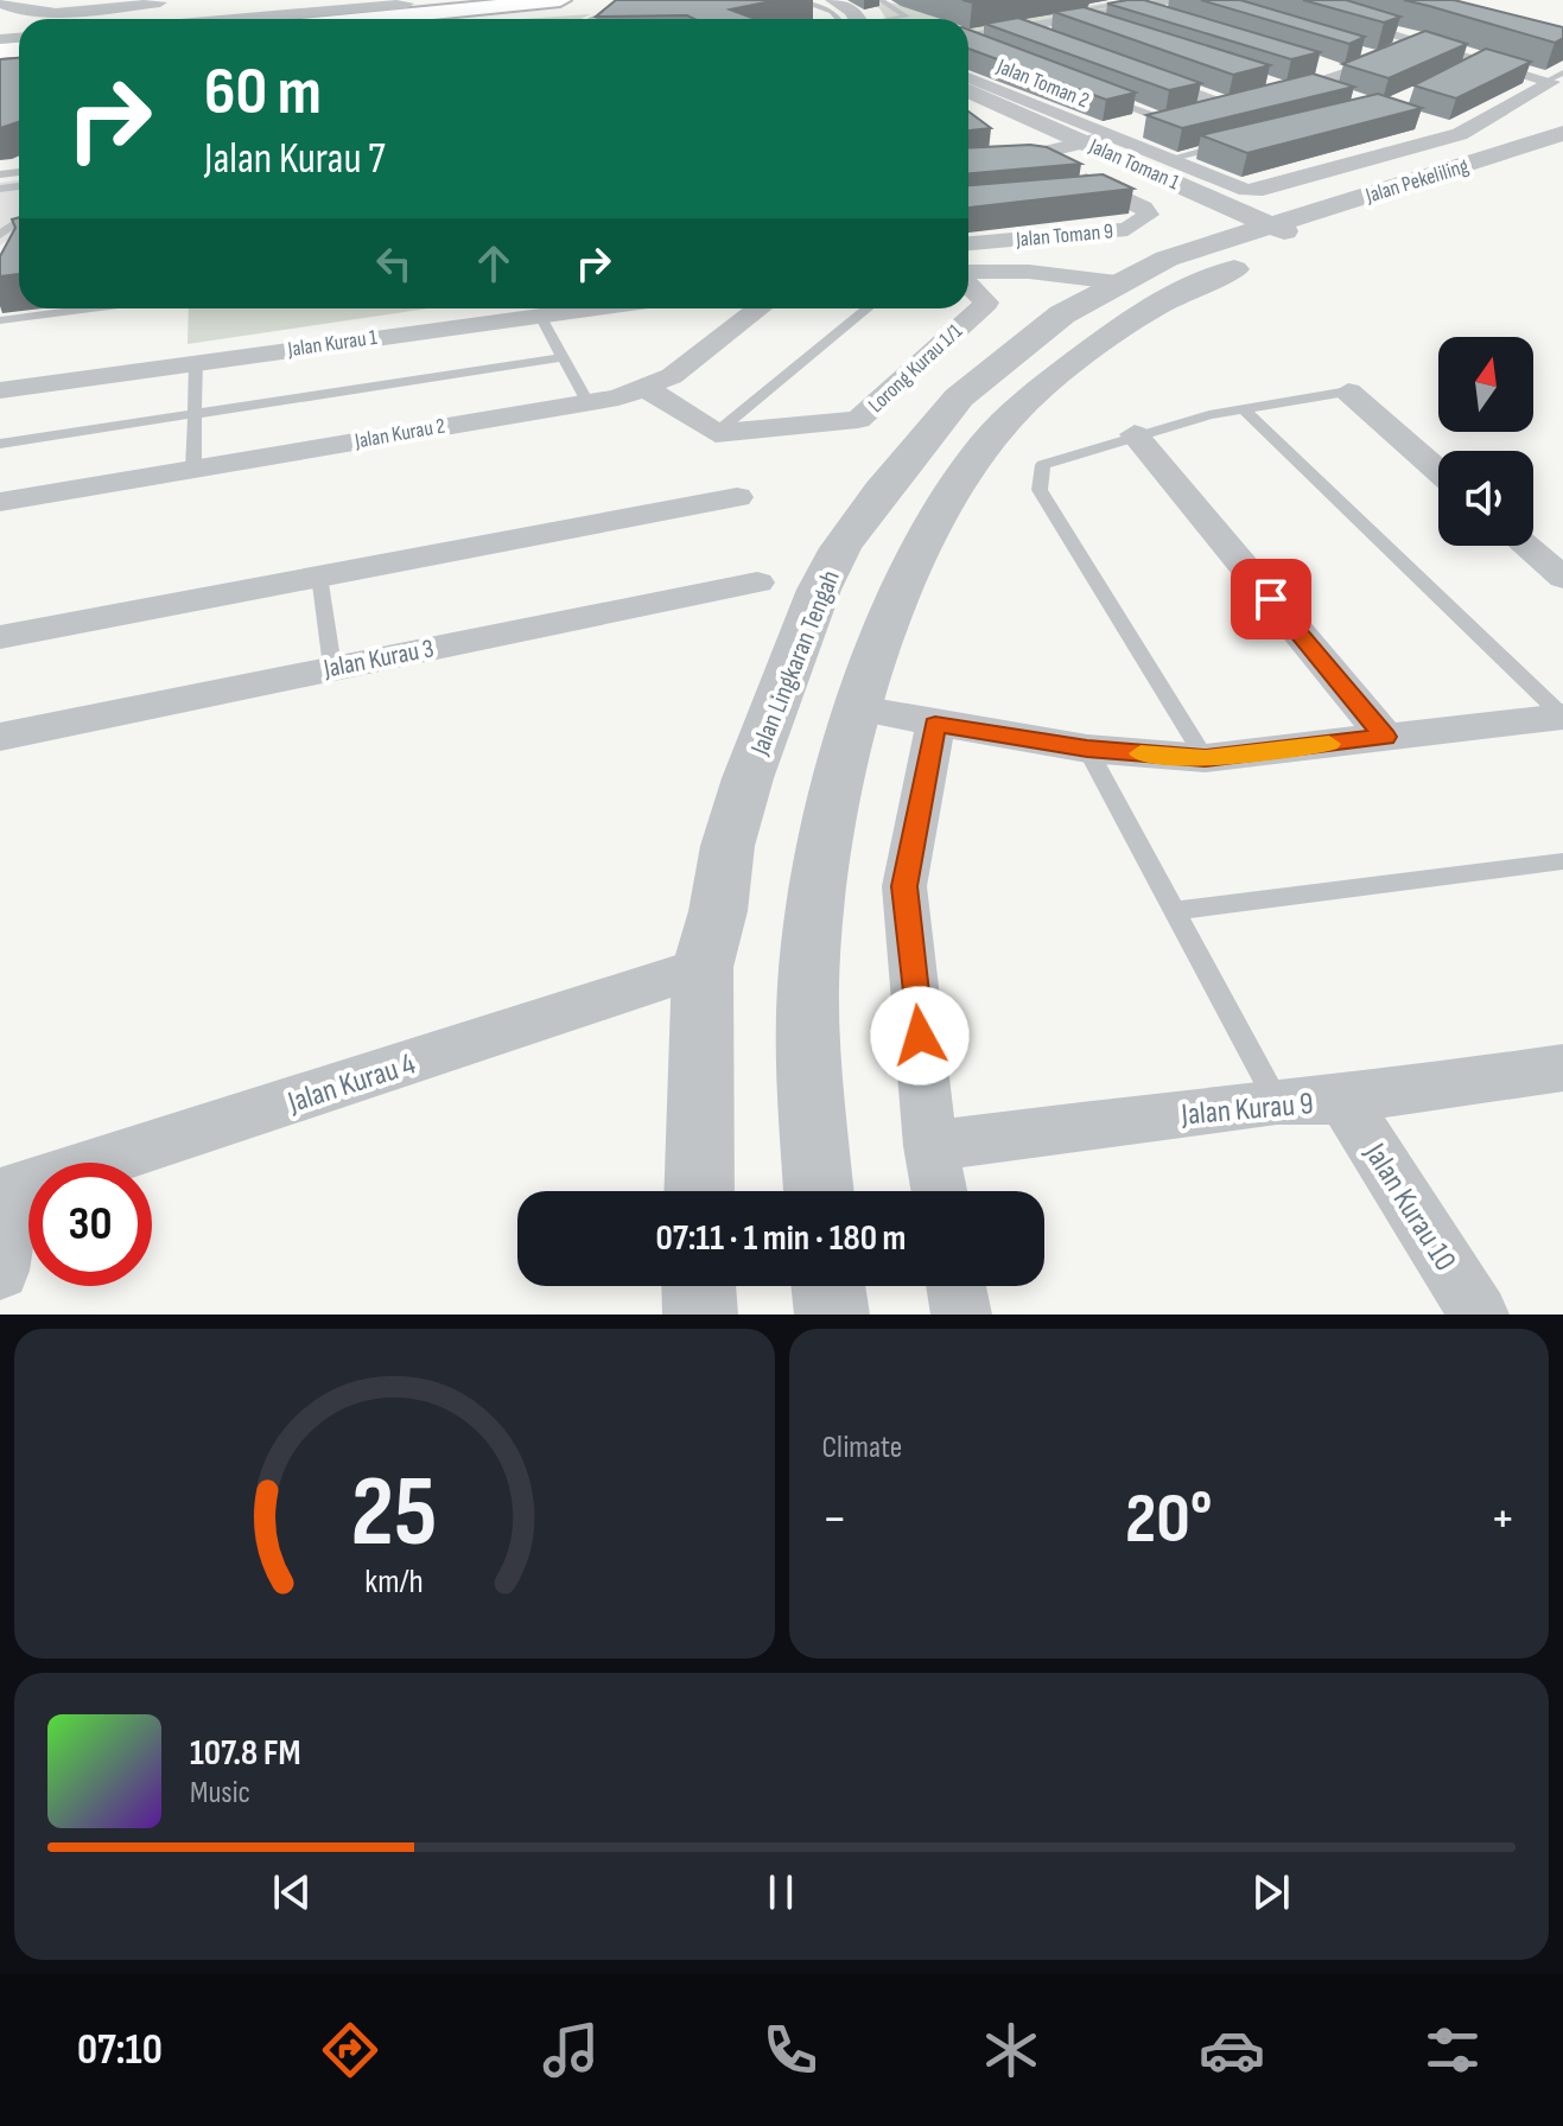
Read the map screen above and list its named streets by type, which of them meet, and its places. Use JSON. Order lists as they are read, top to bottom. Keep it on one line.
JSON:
{"streets":{"street":["Jalan Toman 2","Jalan Toman 1","Jalan Pekeliling","Jalan Toman 9","Jalan Kurau 1","Lorong Kurau 1/1","Jalan Kurau 2","Jalan Kurau 3","Jalan Lingkaran Tengah","Jalan Kurau 4","Jalan Kurau 9","Jalan Kurau 10"]},"crossings":[["Jalan Toman 2","Jalan Toman 1"],["Jalan Toman 1","Jalan Pekeliling"],["Jalan Toman 1","Jalan Lingkaran Tengah"],["Jalan Pekeliling","Jalan Lingkaran Tengah"],["Jalan Lingkaran Tengah","Jalan Kurau 4"],["Jalan Kurau 9","Jalan Kurau 10"]],"north":"top","page":{"turn":["60 m","Jalan Kurau 7"],"limit":"30","trip":"07:11 · 1 min · 180 m","tile":"Climate","heat":["−","20°","+"],"song":["107.8 FM","Music"],"tabs":"07:10","gauge":["25","km/h"]}}
